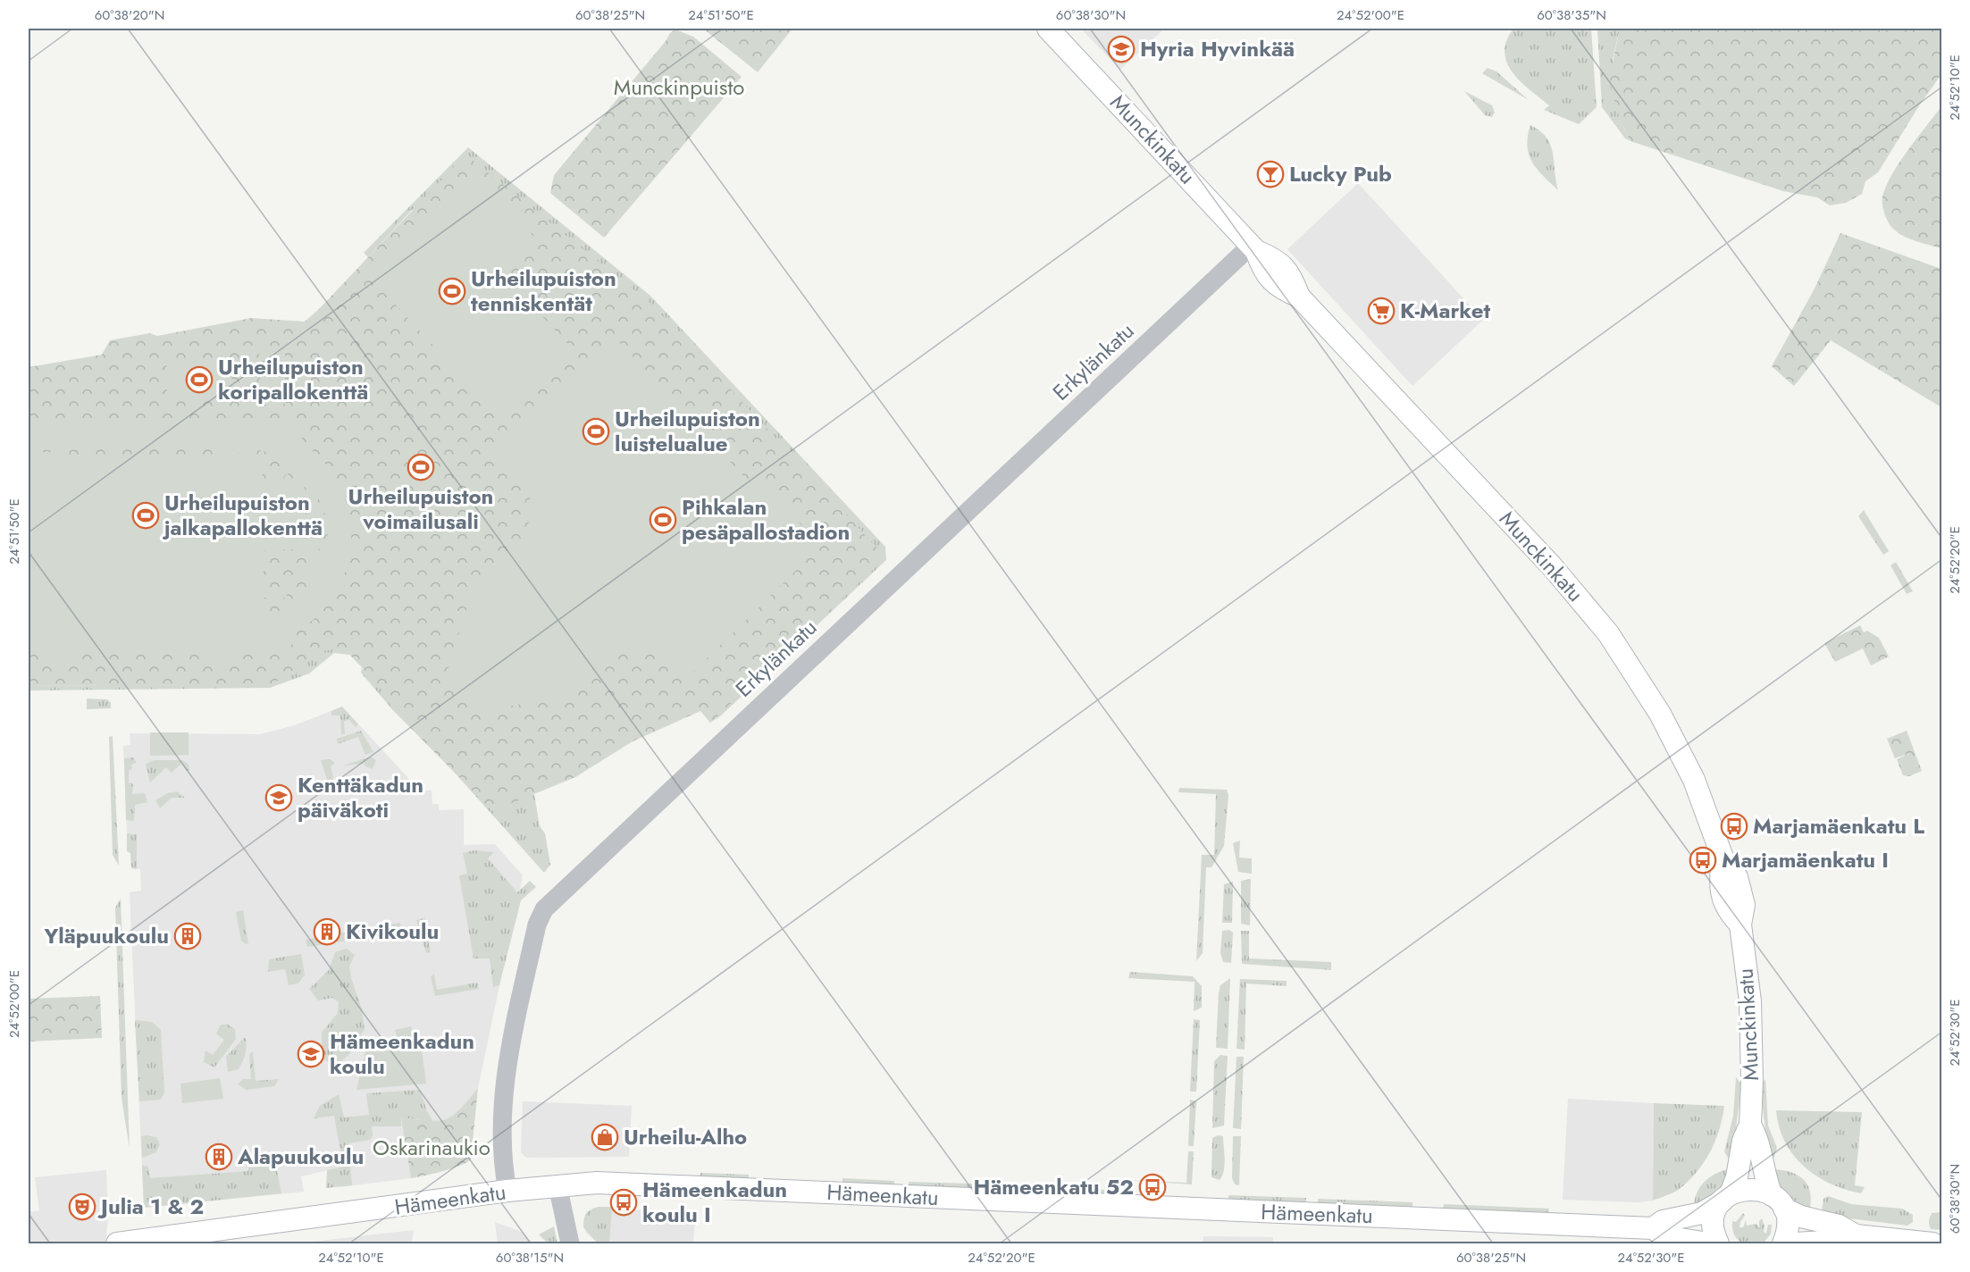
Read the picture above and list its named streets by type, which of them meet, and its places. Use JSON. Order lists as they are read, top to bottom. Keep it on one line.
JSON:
{"streets":{"main road":["Munckinkatu","Hämeenkatu"],"street":["Erkylänkatu"]},"crossings":[["Munckinkatu","Erkylänkatu"],["Munckinkatu","Hämeenkatu"],["Erkylänkatu","Hämeenkatu"]],"parks":["Munckinpuisto","Oskarinaukio"],"places":{"school or university":["Hyria Hyvinkää","Kenttäkadun päiväkoti","Hämeenkadun koulu"],"bar":["Lucky Pub"],"sports":["Urheilupuiston tenniskentät","Urheilupuiston koripallokenttä","Urheilupuiston luistelualue","Urheilupuiston voimailusali","Urheilupuiston jalkapallokenttä","Pihkalan pesäpallostadion"],"supermarket":["K-Market"],"bus stop":["Marjamäenkatu L","Marjamäenkatu I","Hämeenkatu 52","Hämeenkadun koulu I"],"building":["Kivikoulu","Yläpuukoulu","Alapuukoulu"],"shop":["Urheilu-Alho"],"theatre":["Julia 1 & 2"]},"coordinates":["60°38'20\"N","60°38'25\"N","24°51'50\"E","60°38'30\"N","24°52'00\"E","60°38'35\"N","24°52'10\"E","24°52'20\"E","24°52'30\"E","60°38'15\"N"]}
